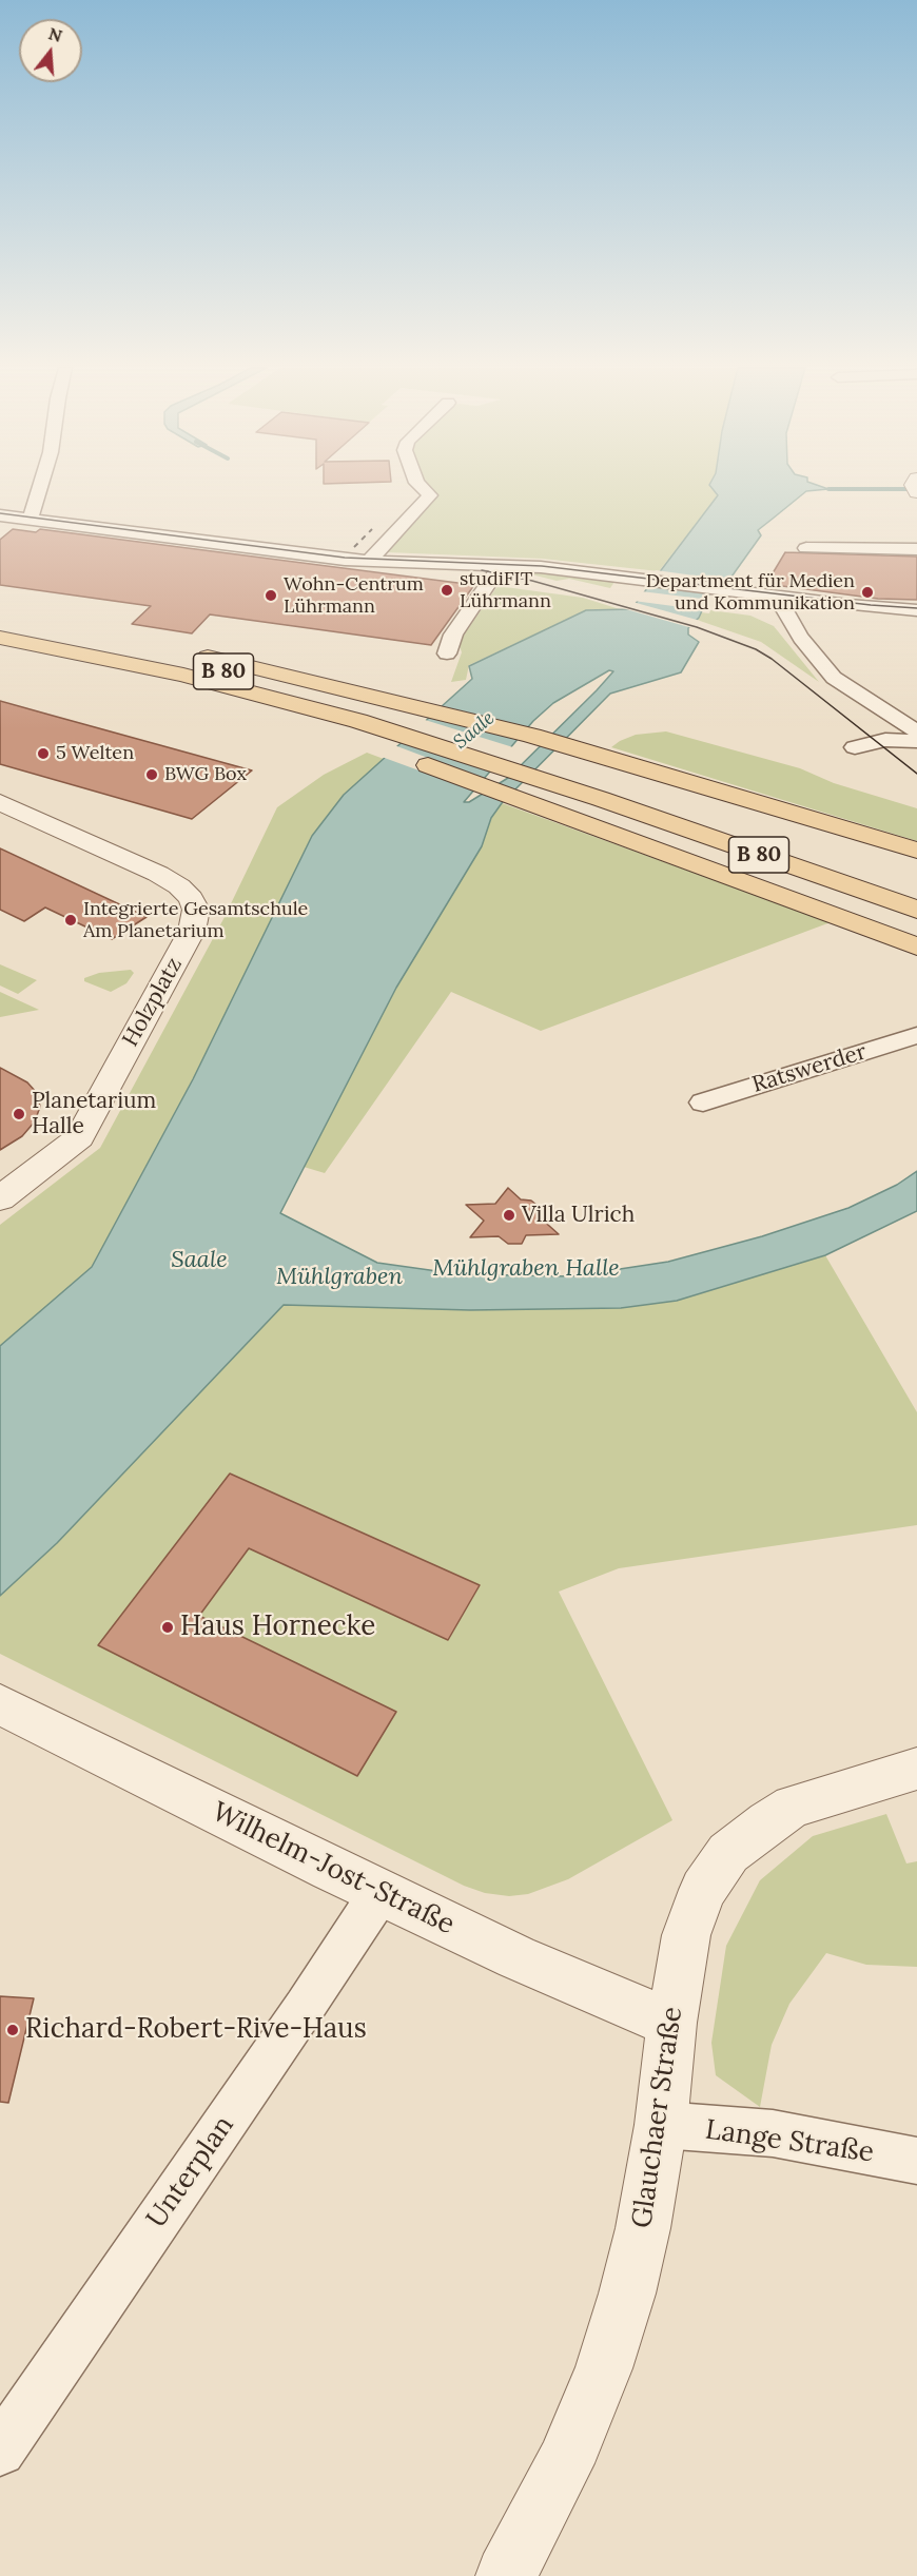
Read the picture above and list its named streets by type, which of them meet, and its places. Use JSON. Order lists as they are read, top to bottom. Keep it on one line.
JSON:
{"streets":{"main road":["B 80"],"street":["Holzplatz","Ratswerder","Wilhelm-Jost-Straße","Glauchaer Straße","Lange Straße","Unterplan"]},"crossings":[["Wilhelm-Jost-Straße","Glauchaer Straße"],["Wilhelm-Jost-Straße","Unterplan"],["Glauchaer Straße","Lange Straße"]],"water":["Saale","Mühlgraben Halle","Mühlgraben"],"places":["studiFIT Lührmann","Department für Medien und Kommunikation","Wohn-Centrum Lührmann","5 Welten","BWG Box","Integrierte Gesamtschule Am Planetarium","Planetarium Halle","Villa Ulrich","Haus Hornecke","Richard-Robert-Rive-Haus"],"north":"top"}
